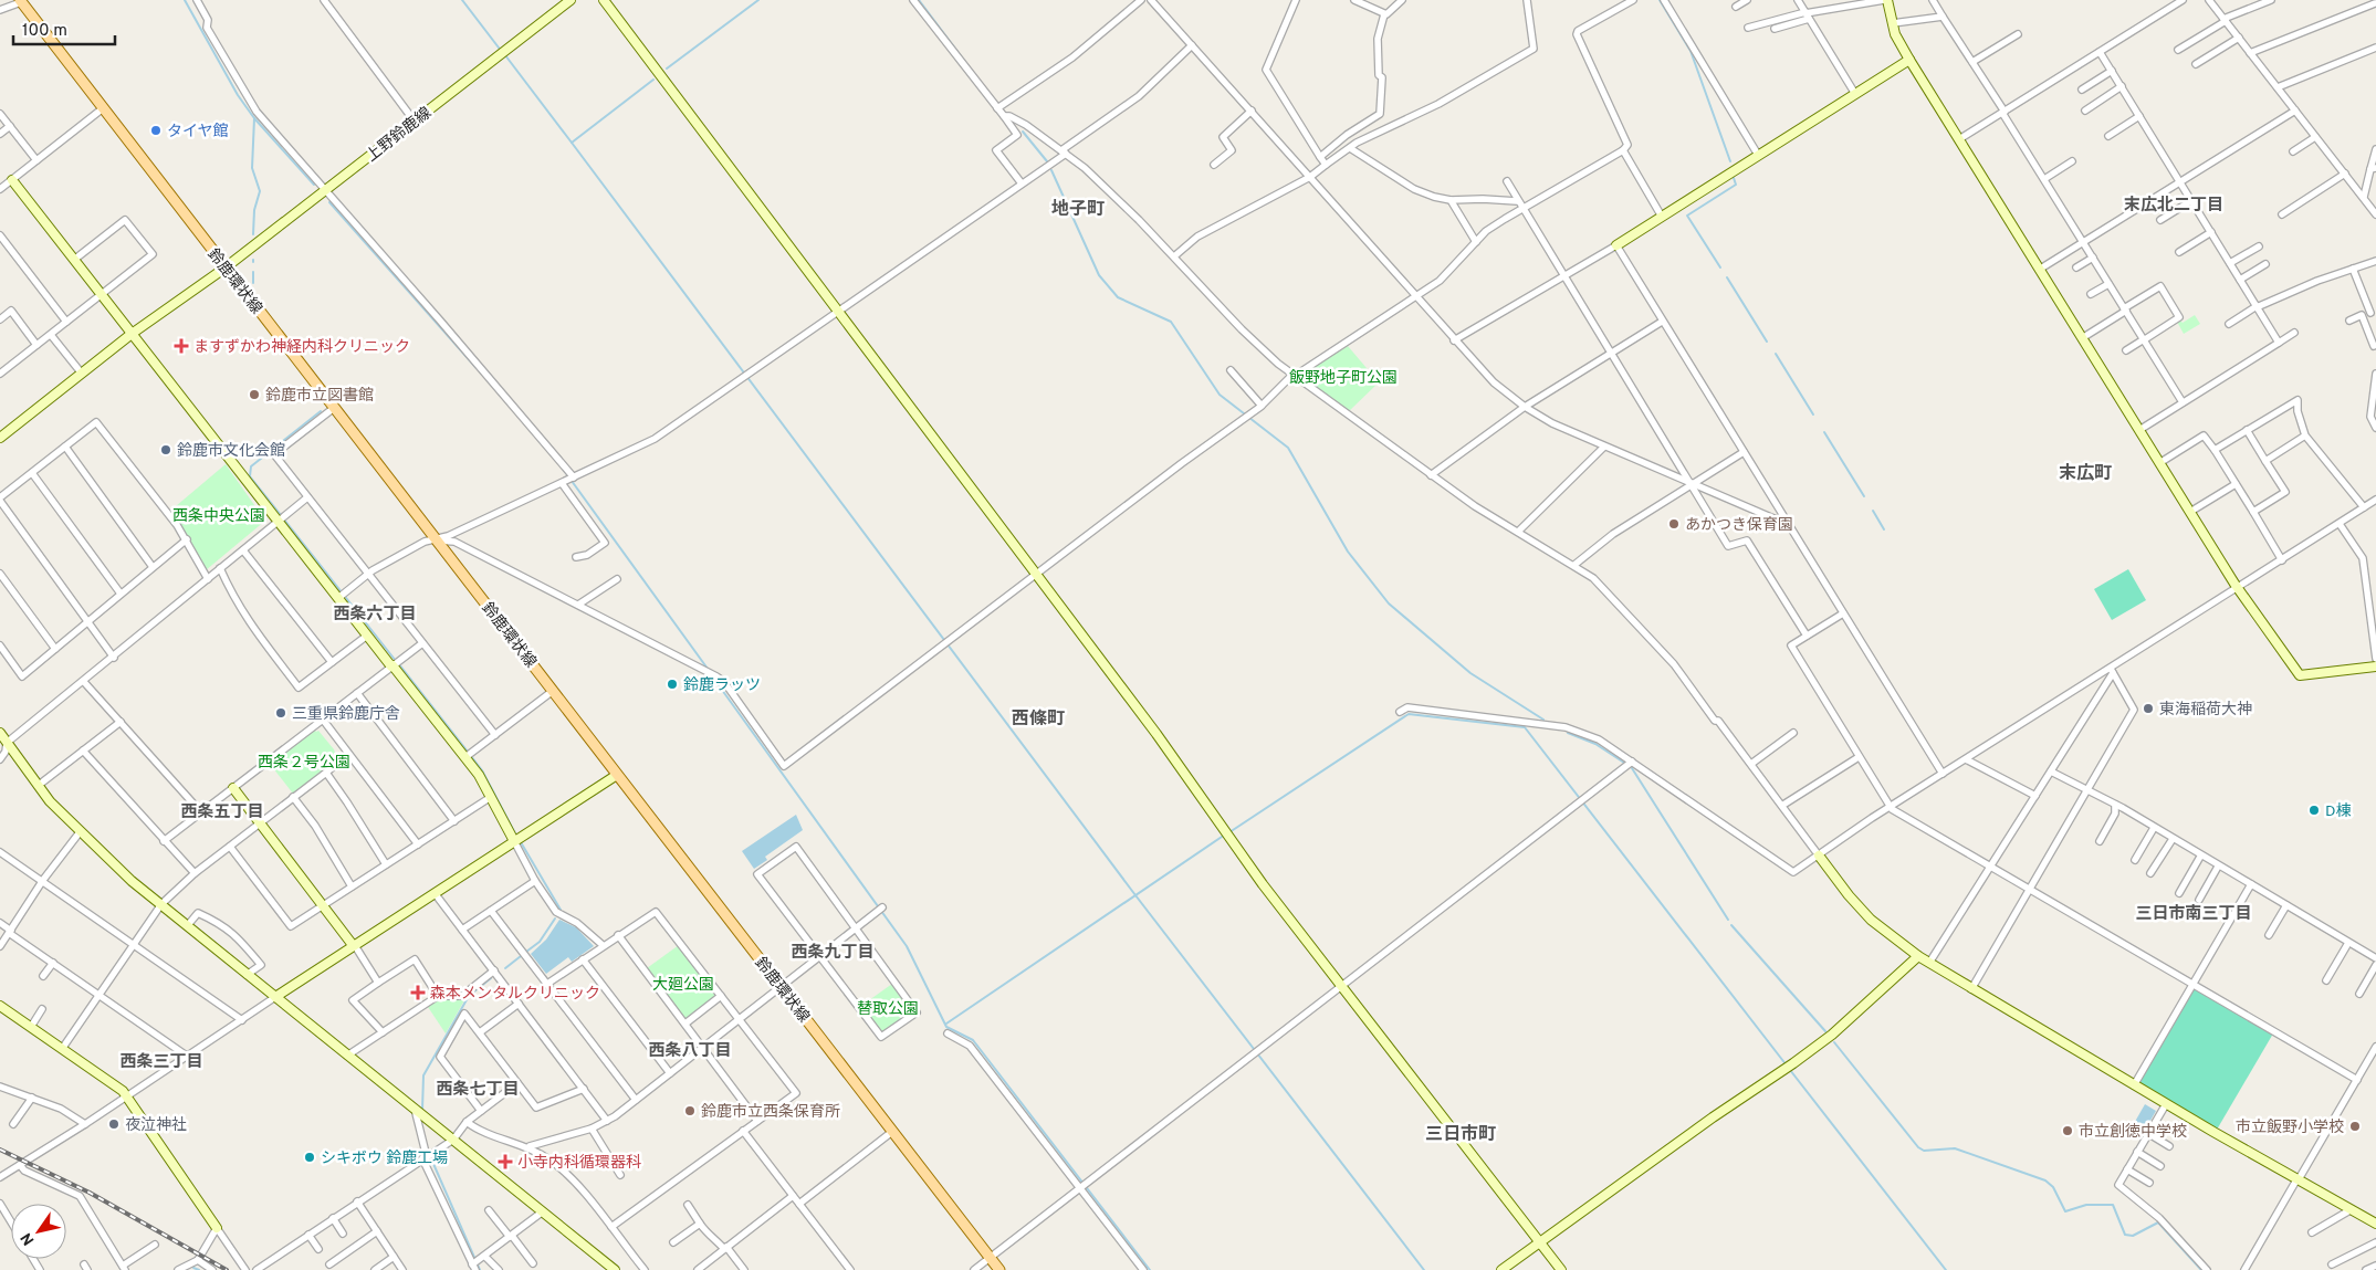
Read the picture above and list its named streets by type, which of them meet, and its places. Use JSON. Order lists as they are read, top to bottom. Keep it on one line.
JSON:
{"streets":{"main road":["鈴鹿環状線"],"street":["上野鈴鹿線"]},"crossings":[["上野鈴鹿線","鈴鹿環状線"]],"districts":["末広北二丁目","地子町","末広町","西条六丁目","西條町","西条五丁目","三日市南三丁目","西条九丁目","西条八丁目","西条三丁目","西条七丁目","三日市町"],"parks":["飯野地子町公園","西条中央公園","西条２号公園","大廻公園","替取公園"],"places":{"other":["タイヤ館","鈴鹿市立図書館","鈴鹿市文化会館","あかつき保育園","鈴鹿ラッツ","東海稲荷大神","三重県鈴鹿庁舎","D棟","鈴鹿市立西条保育所","夜泣神社","市立飯野小学校","市立創徳中学校","シキボウ 鈴鹿工場"],"health":["ますずかわ神経内科クリニック","森本メンタルクリニック","小寺内科循環器科"]},"scale_bar":"100 m","north":"bottom left"}
